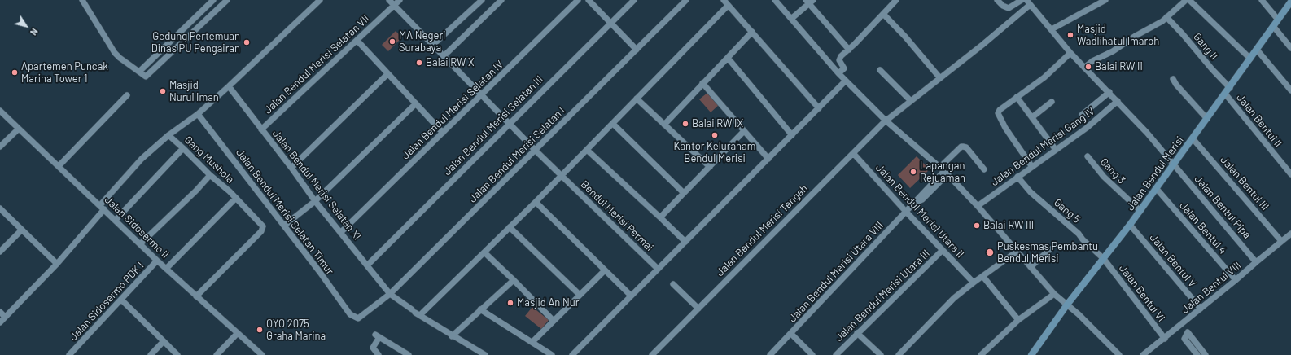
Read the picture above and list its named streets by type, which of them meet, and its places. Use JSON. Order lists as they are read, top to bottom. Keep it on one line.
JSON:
{"streets":{"street":["Gang II","Jalan Bendul Merisi Selatan VII","Jalan Bendul Merisi Selatan IV","Jalan Bentul II","Jalan Bendul Merisi Selatan III","Jalan Bendul Merisi Gang IV","Jalan Bendul Merisi Selatan I","Gang Mushola","Gang 3","Jalan Bendul Merisi","Jalan Bentul III","Jalan Bendul Merisi Selatan XI","Jalan Bentul Pipa","Jalan Bendul Merisi Utara II","Gang 5","Jalan Bendul Merisi Selatan Timur","Bendul Merisi Permai","Jalan Sidosermo II","Jalan Bentul 4","Jalan Bendul Merisi Tengah","Jalan Bentul V","Jalan Bendul Merisi Utara VIII","Jalan Bentul VIII","Jalan Bentul VI","Jalan Bendul Merisi Utara III","Jalan Sidosermo PDK I"]},"crossings":[["Gang II","Jalan Bendul Merisi"],["Jalan Bendul Merisi Selatan VII","Jalan Bendul Merisi Selatan XI"],["Jalan Bendul Merisi Selatan VII","Bendul Merisi Permai"],["Jalan Bendul Merisi Selatan IV","Jalan Bendul Merisi Selatan XI"],["Jalan Bendul Merisi Selatan IV","Bendul Merisi Permai"],["Jalan Bentul II","Jalan Bendul Merisi"],["Jalan Bendul Merisi Selatan III","Jalan Bendul Merisi Selatan XI"],["Jalan Bendul Merisi Selatan III","Bendul Merisi Permai"],["Jalan Bendul Merisi Gang IV","Jalan Bentul Pipa"],["Jalan Bendul Merisi Gang IV","Gang 5"],["Jalan Bendul Merisi Selatan I","Jalan Bendul Merisi Selatan XI"],["Jalan Bendul Merisi Selatan I","Jalan Bendul Merisi Selatan Timur"],["Jalan Bendul Merisi Selatan I","Bendul Merisi Permai"],["Gang Mushola","Jalan Sidosermo II"],["Gang 3","Jalan Bendul Merisi"],["Jalan Bendul Merisi","Jalan Bentul III"],["Jalan Bendul Merisi","Jalan Bentul Pipa"],["Jalan Bendul Merisi","Gang 5"],["Jalan Bendul Merisi","Jalan Bentul 4"],["Jalan Bendul Merisi","Jalan Bentul V"],["Jalan Bendul Merisi","Jalan Bentul VI"],["Jalan Bentul III","Jalan Bentul VIII"],["Jalan Bentul Pipa","Jalan Bendul Merisi Tengah"],["Jalan Bentul Pipa","Jalan Bentul VIII"],["Jalan Bendul Merisi Utara II","Jalan Bendul Merisi Tengah"],["Jalan Bendul Merisi Utara II","Jalan Bendul Merisi Utara VIII"],["Jalan Bendul Merisi Utara II","Jalan Bendul Merisi Utara III"],["Gang 5","Jalan Bentul VI"],["Jalan Sidosermo II","Jalan Sidosermo PDK I"],["Jalan Bentul 4","Jalan Bentul VIII"],["Jalan Bentul V","Jalan Bentul VIII"],["Jalan Bentul VIII","Jalan Bentul VI"]],"places":["Masjid Wadlihatul Imaroh","MA Negeri Surabaya","Gedung Pertemuan Dinas PU Pengairan","Balai RW X","Balai RW II","Apartemen Puncak Marina Tower 1","Masjid Nurul Iman","Balai RW IX","Kantor Keluraham Bendul Merisi","Lapangan Rejuaman","Balai RW III","Puskesmas Pembantu Bendul Merisi","Masjid An Nur","OYO 2075 Graha Marina"],"north":"bottom right"}
